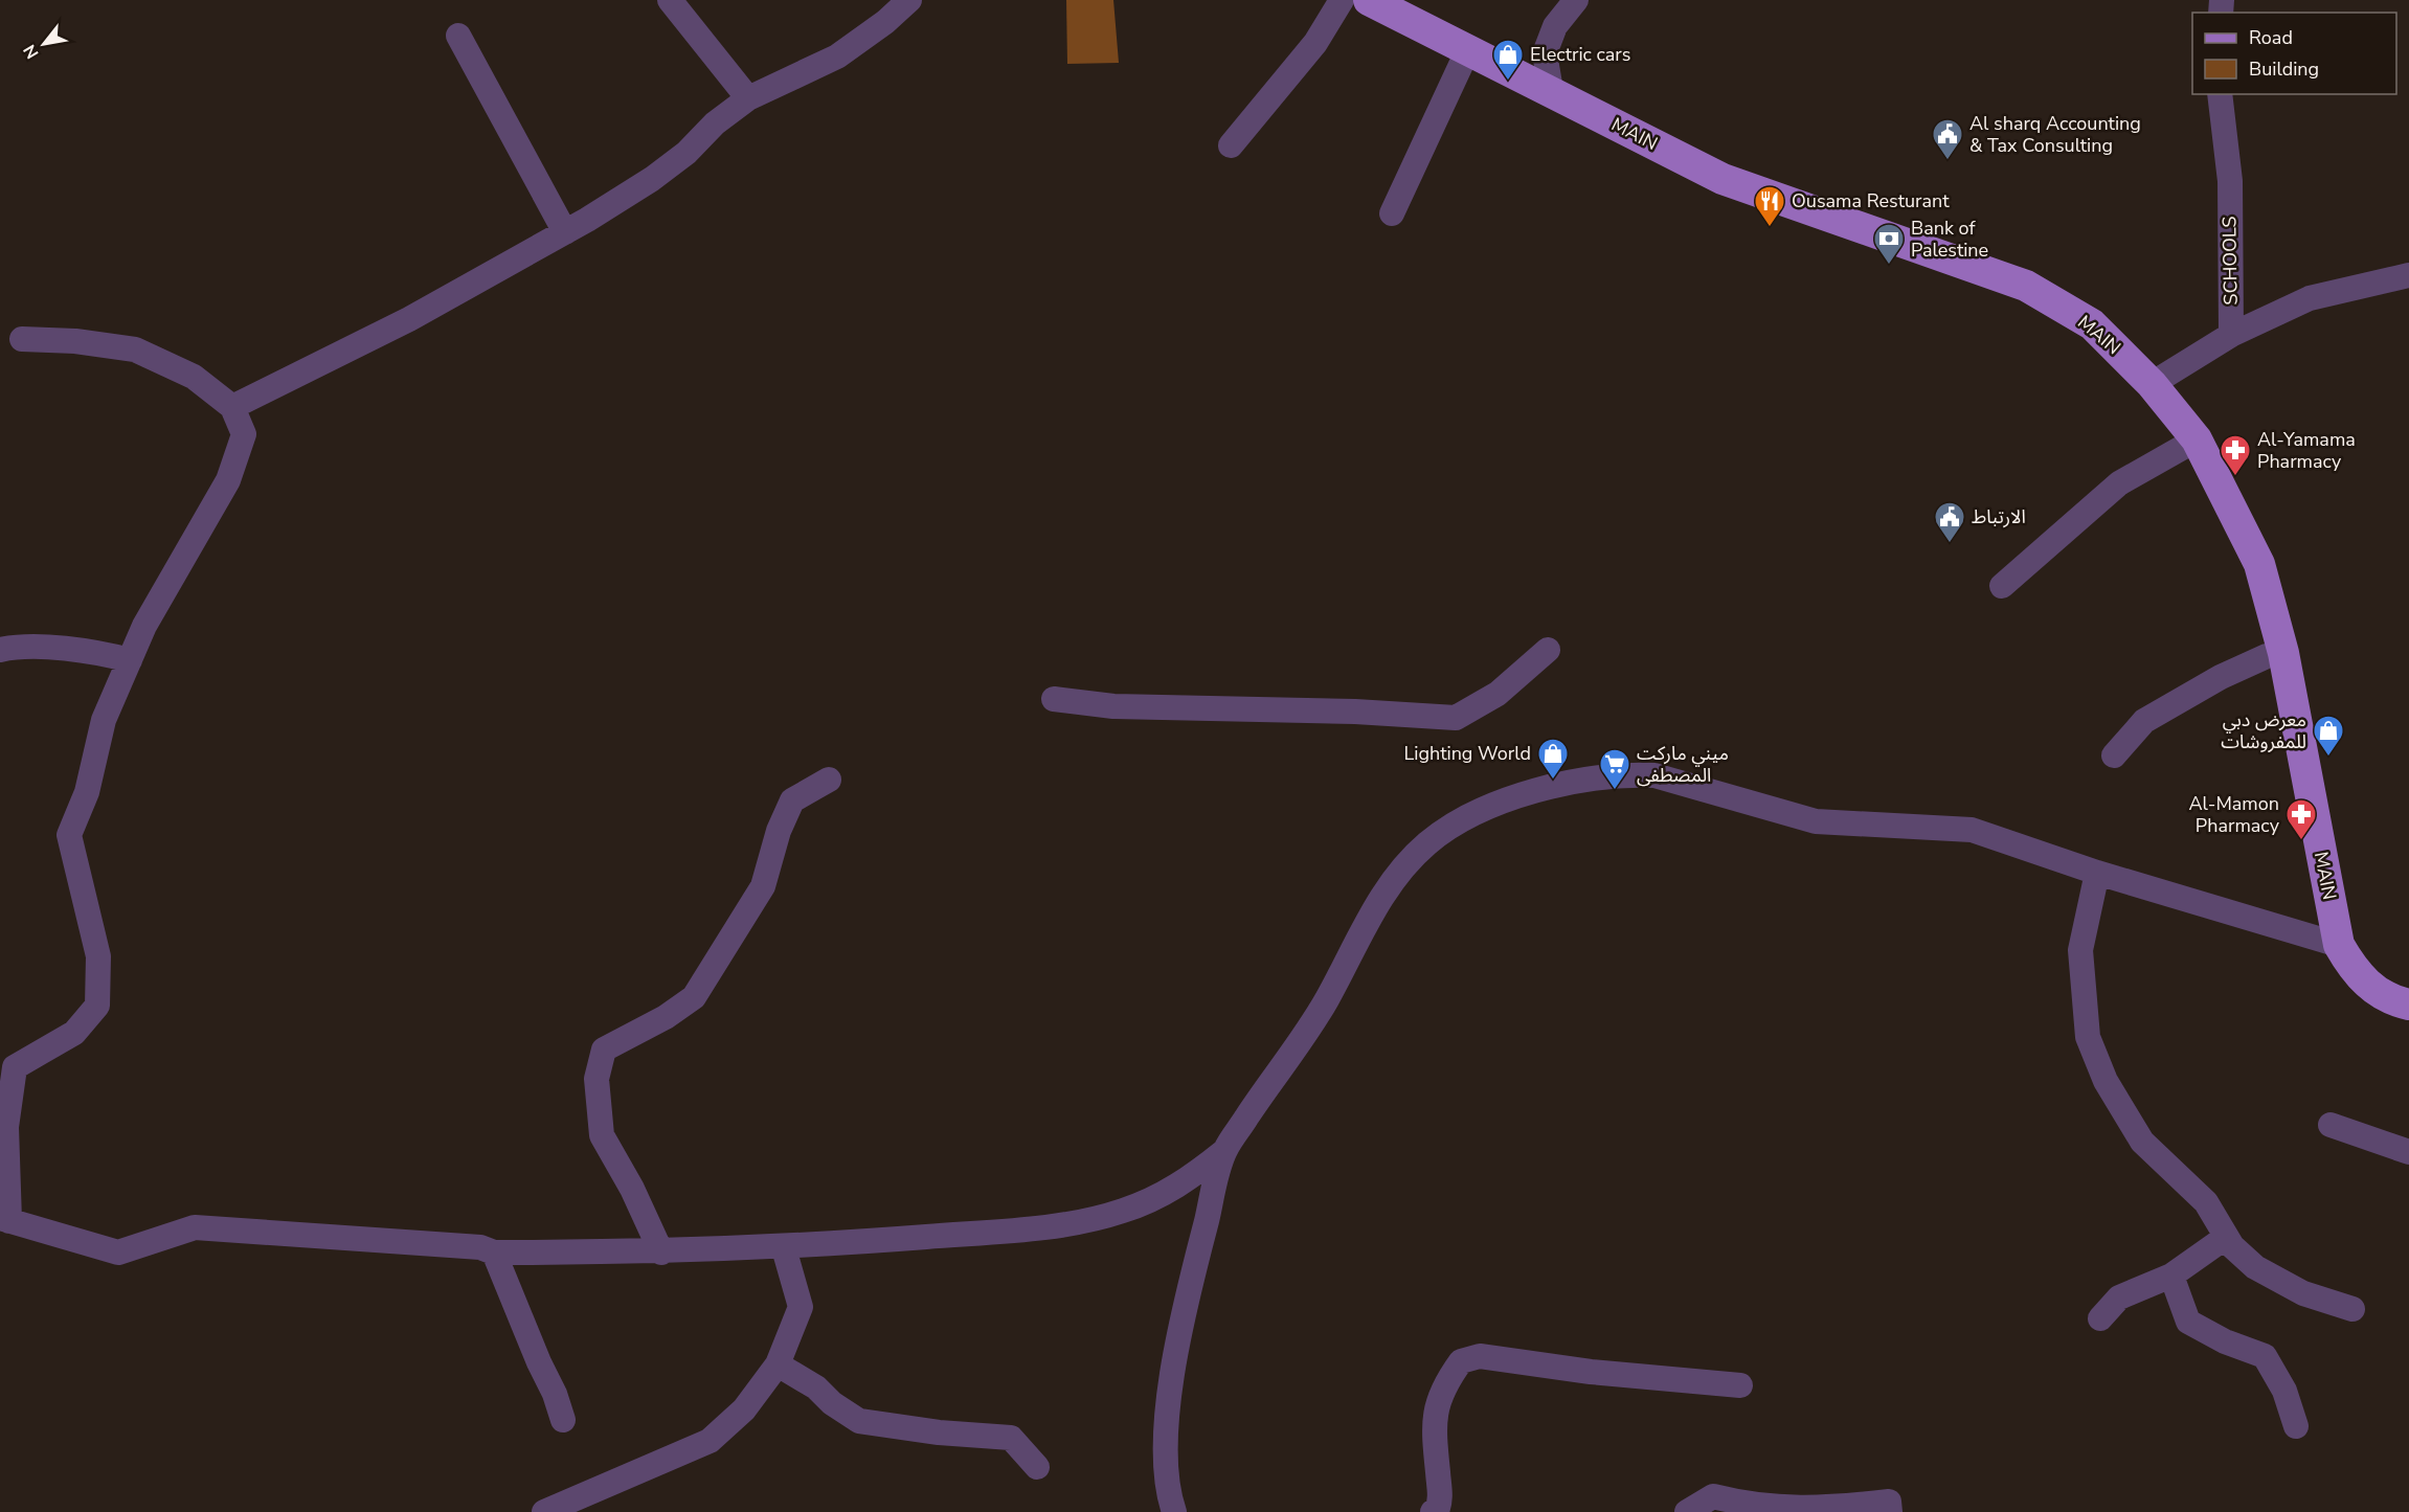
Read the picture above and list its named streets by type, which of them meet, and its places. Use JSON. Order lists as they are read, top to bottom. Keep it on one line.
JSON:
{"streets":{"main road":["MAIN"],"street":["SCHOOLS"]},"places":{"shop":["Electric cars","معرض دبي للمفروشات","Lighting World"],"public building":["Al sharq Accounting & Tax Consulting","الارتباط"],"restaurant":["Ousama Resturant"],"bank":["Bank of Palestine"],"pharmacy":["Al-Yamama Pharmacy","Al-Mamon Pharmacy"],"supermarket":["ميني ماركت المصطفى"]},"legend":["Road","Building"],"north":"bottom left"}
